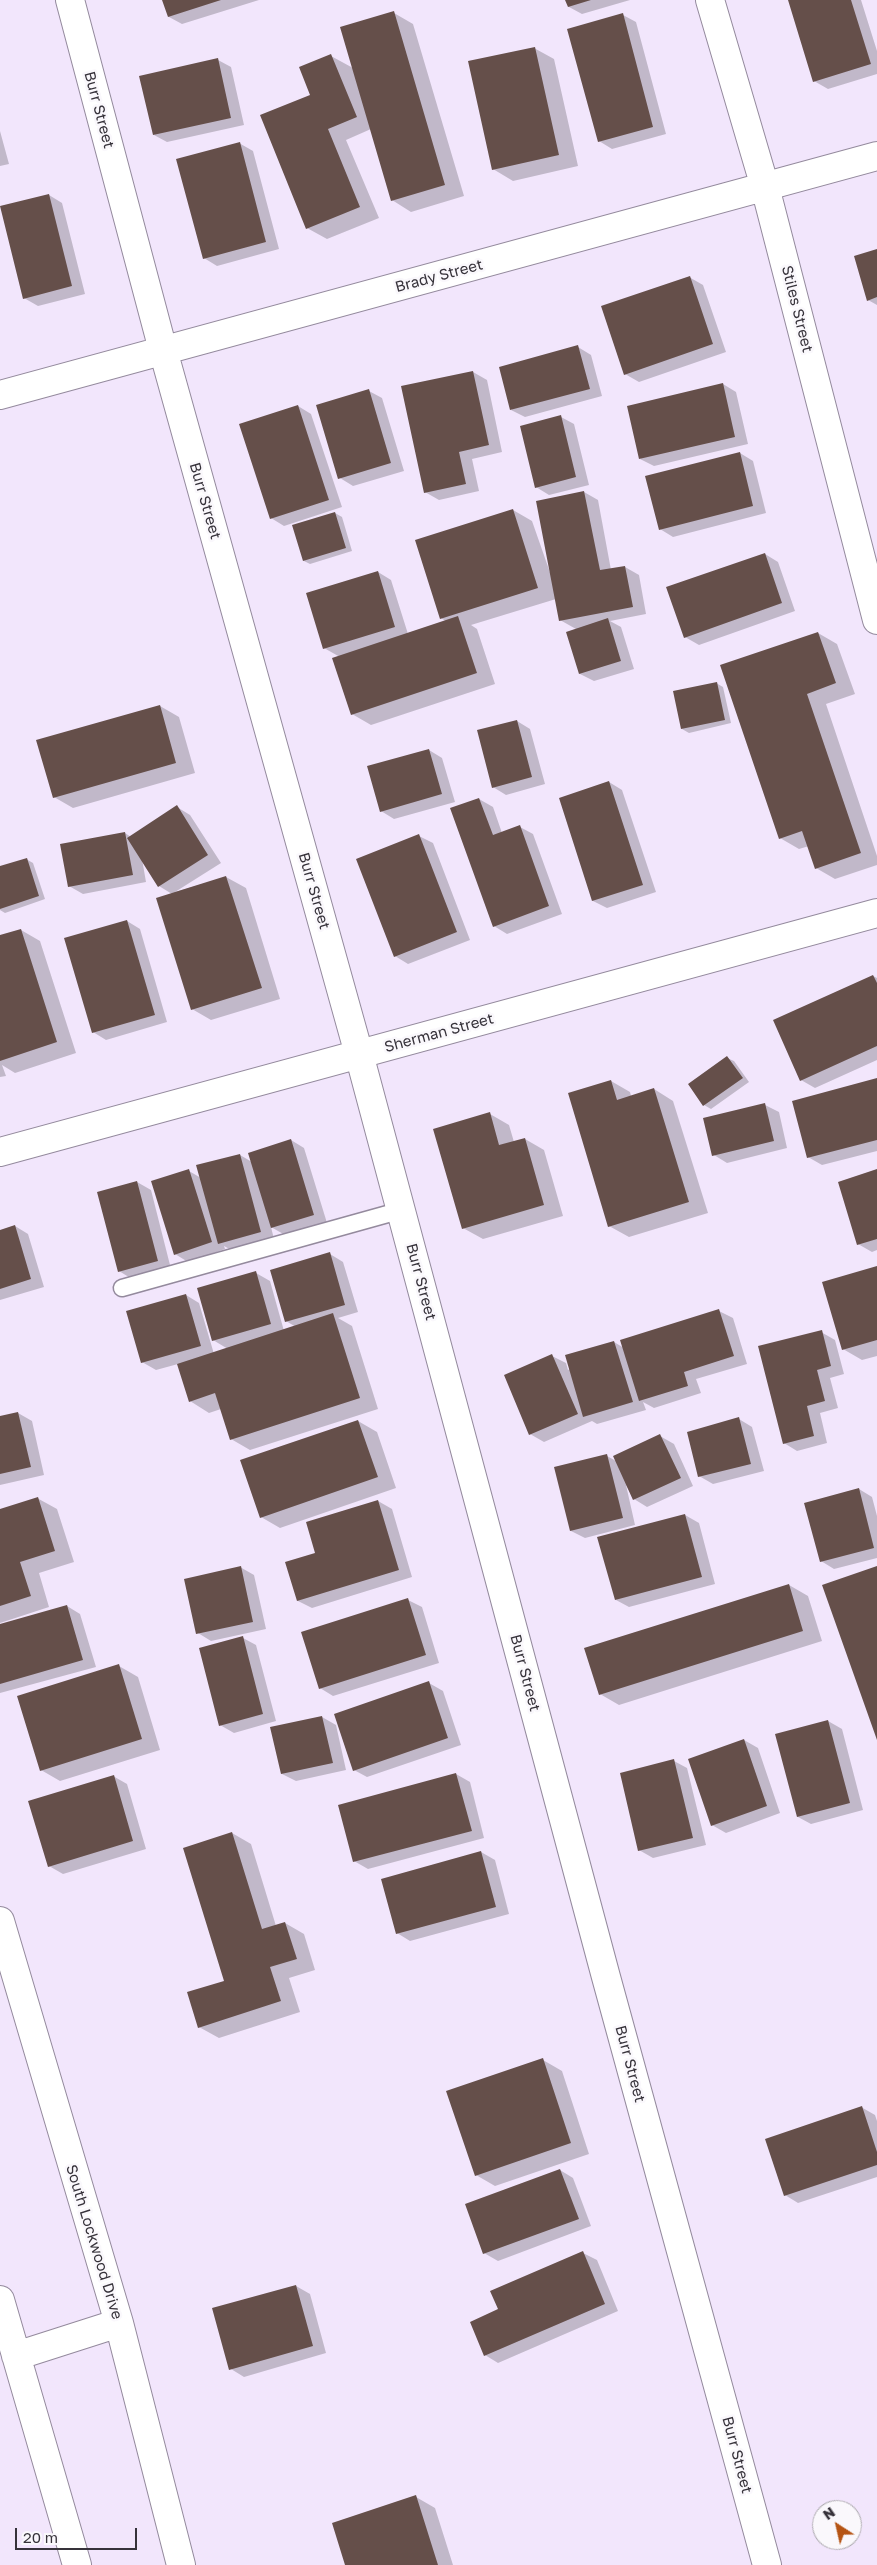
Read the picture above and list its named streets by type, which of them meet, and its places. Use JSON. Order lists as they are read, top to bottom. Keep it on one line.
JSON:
{"streets":{"street":["Burr Street","Brady Street","Stiles Street","Sherman Street","South Lockwood Drive"]},"crossings":[["Burr Street","Brady Street"],["Burr Street","Sherman Street"],["Brady Street","Stiles Street"]],"scale_bar":"20 m","north":"top left"}
